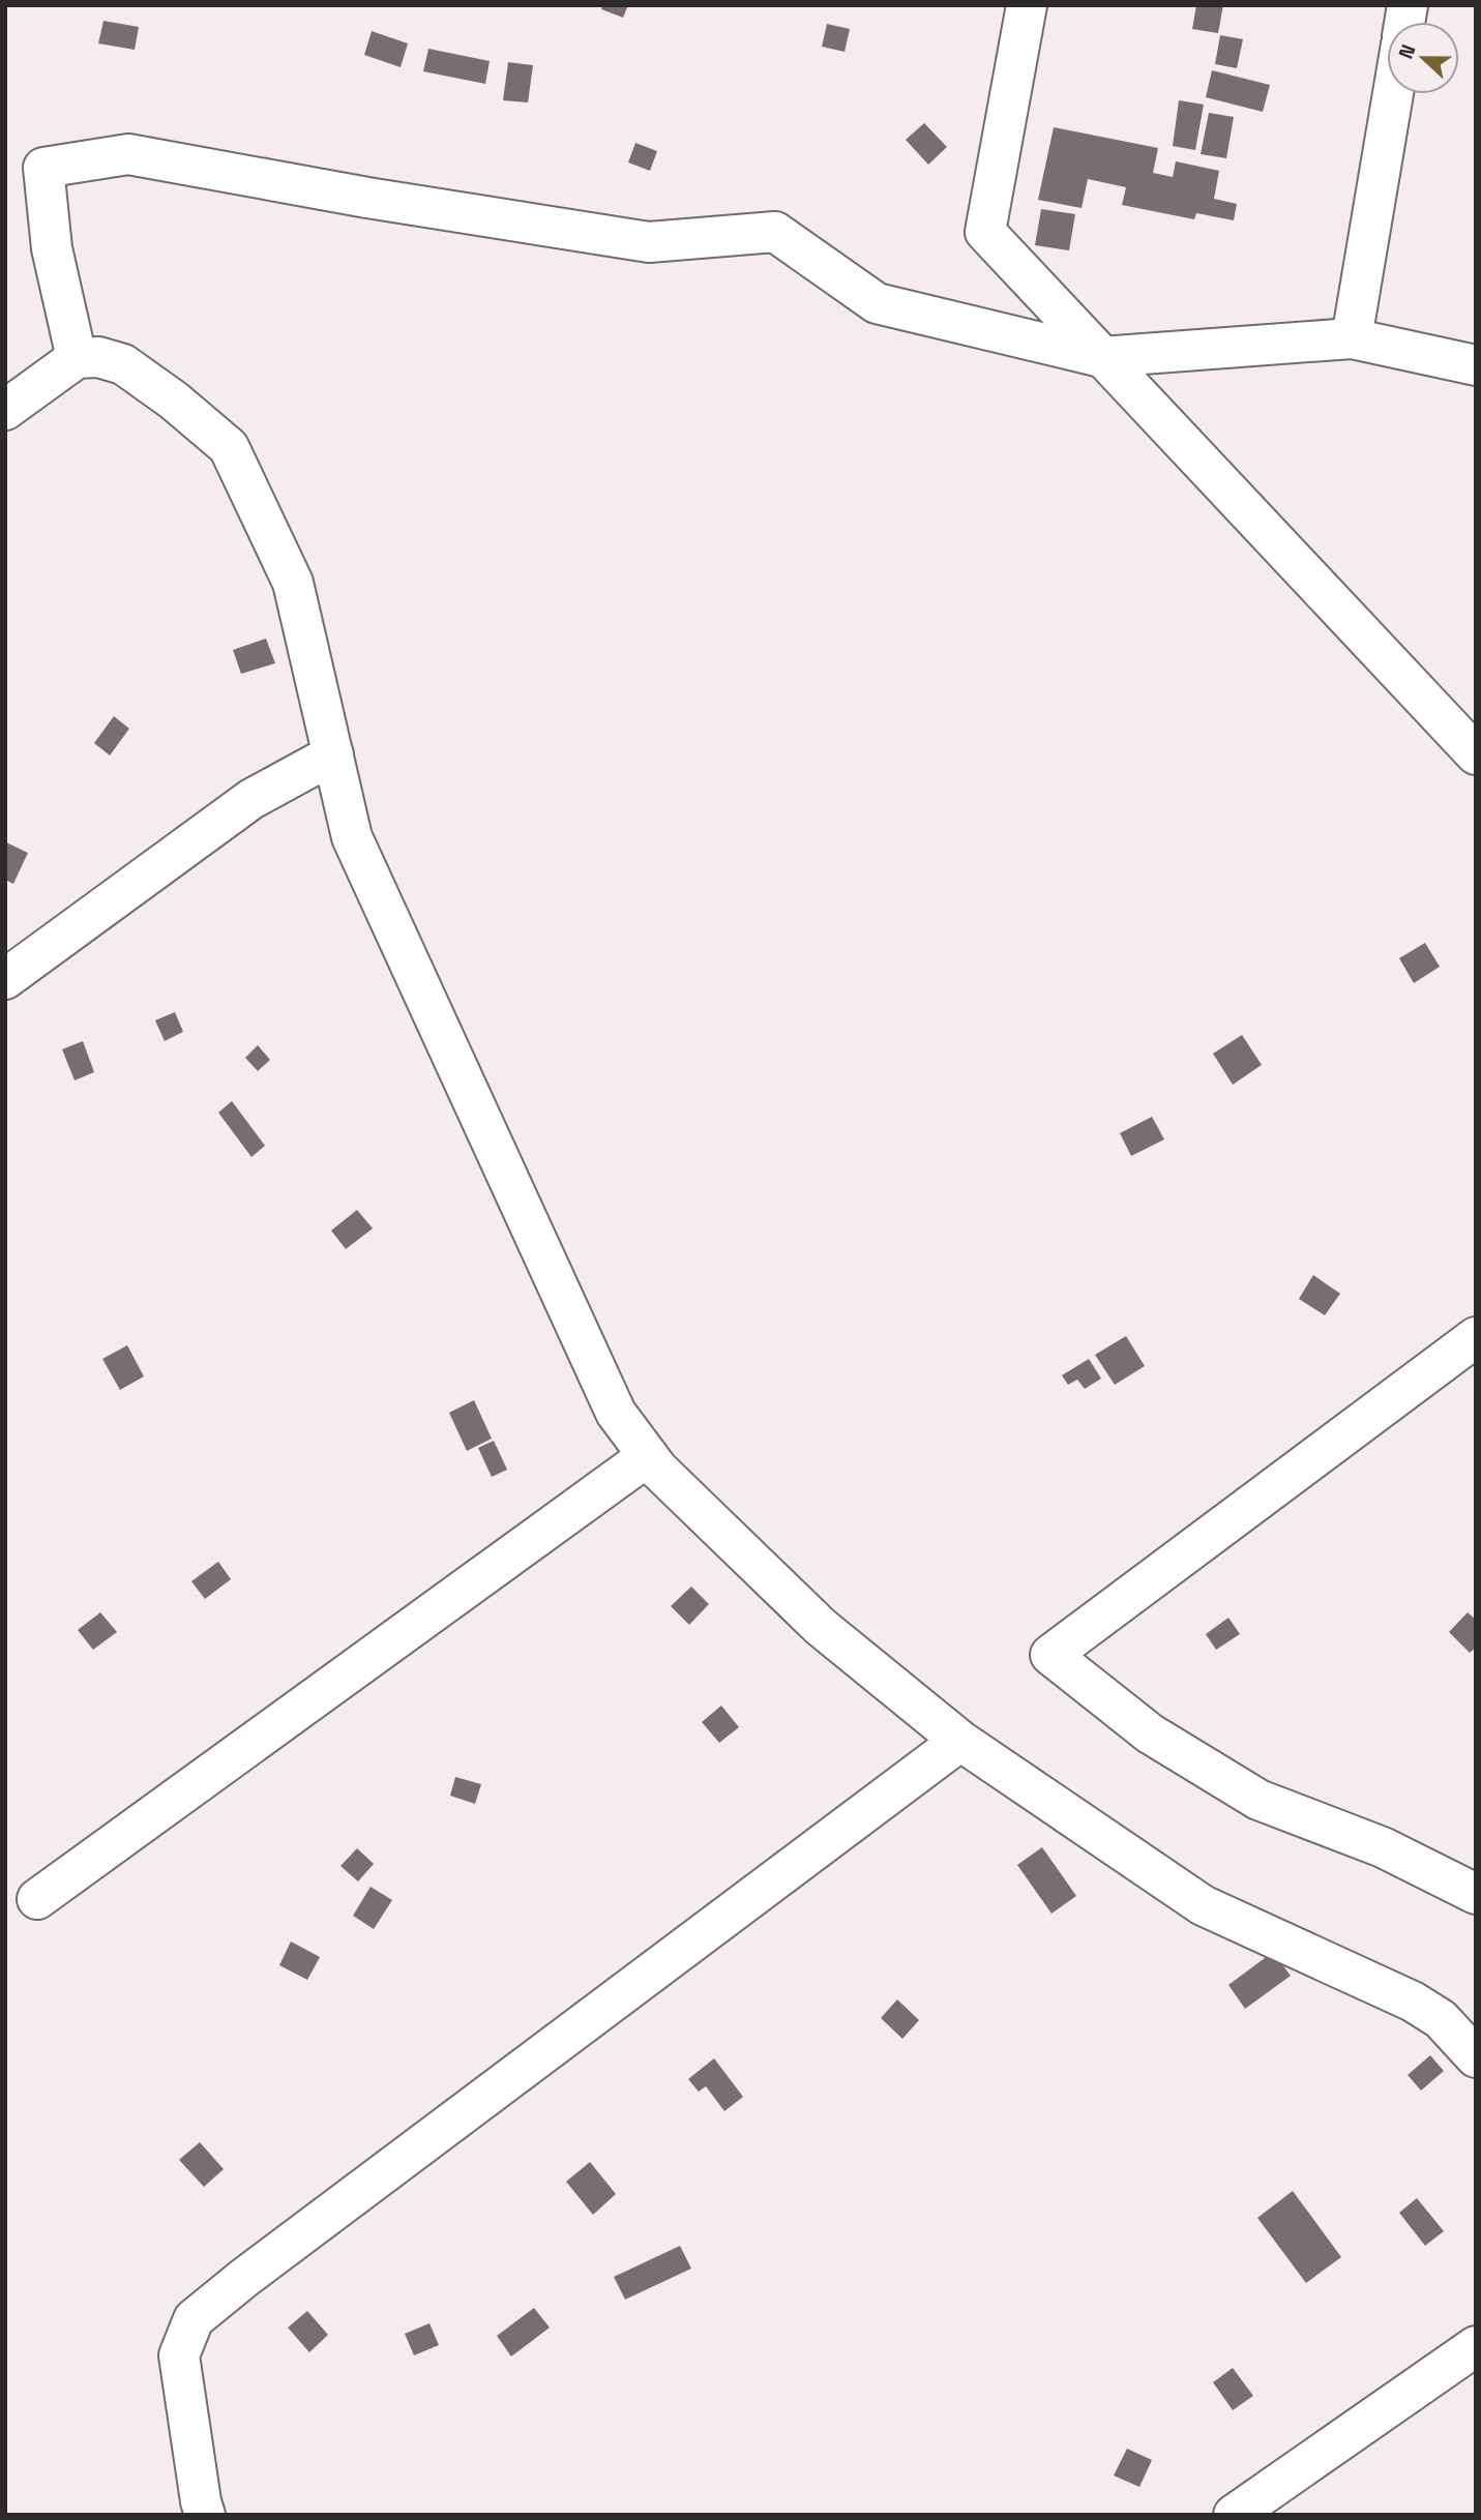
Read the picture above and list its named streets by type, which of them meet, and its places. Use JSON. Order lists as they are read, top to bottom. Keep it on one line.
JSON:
{"north":"left"}
